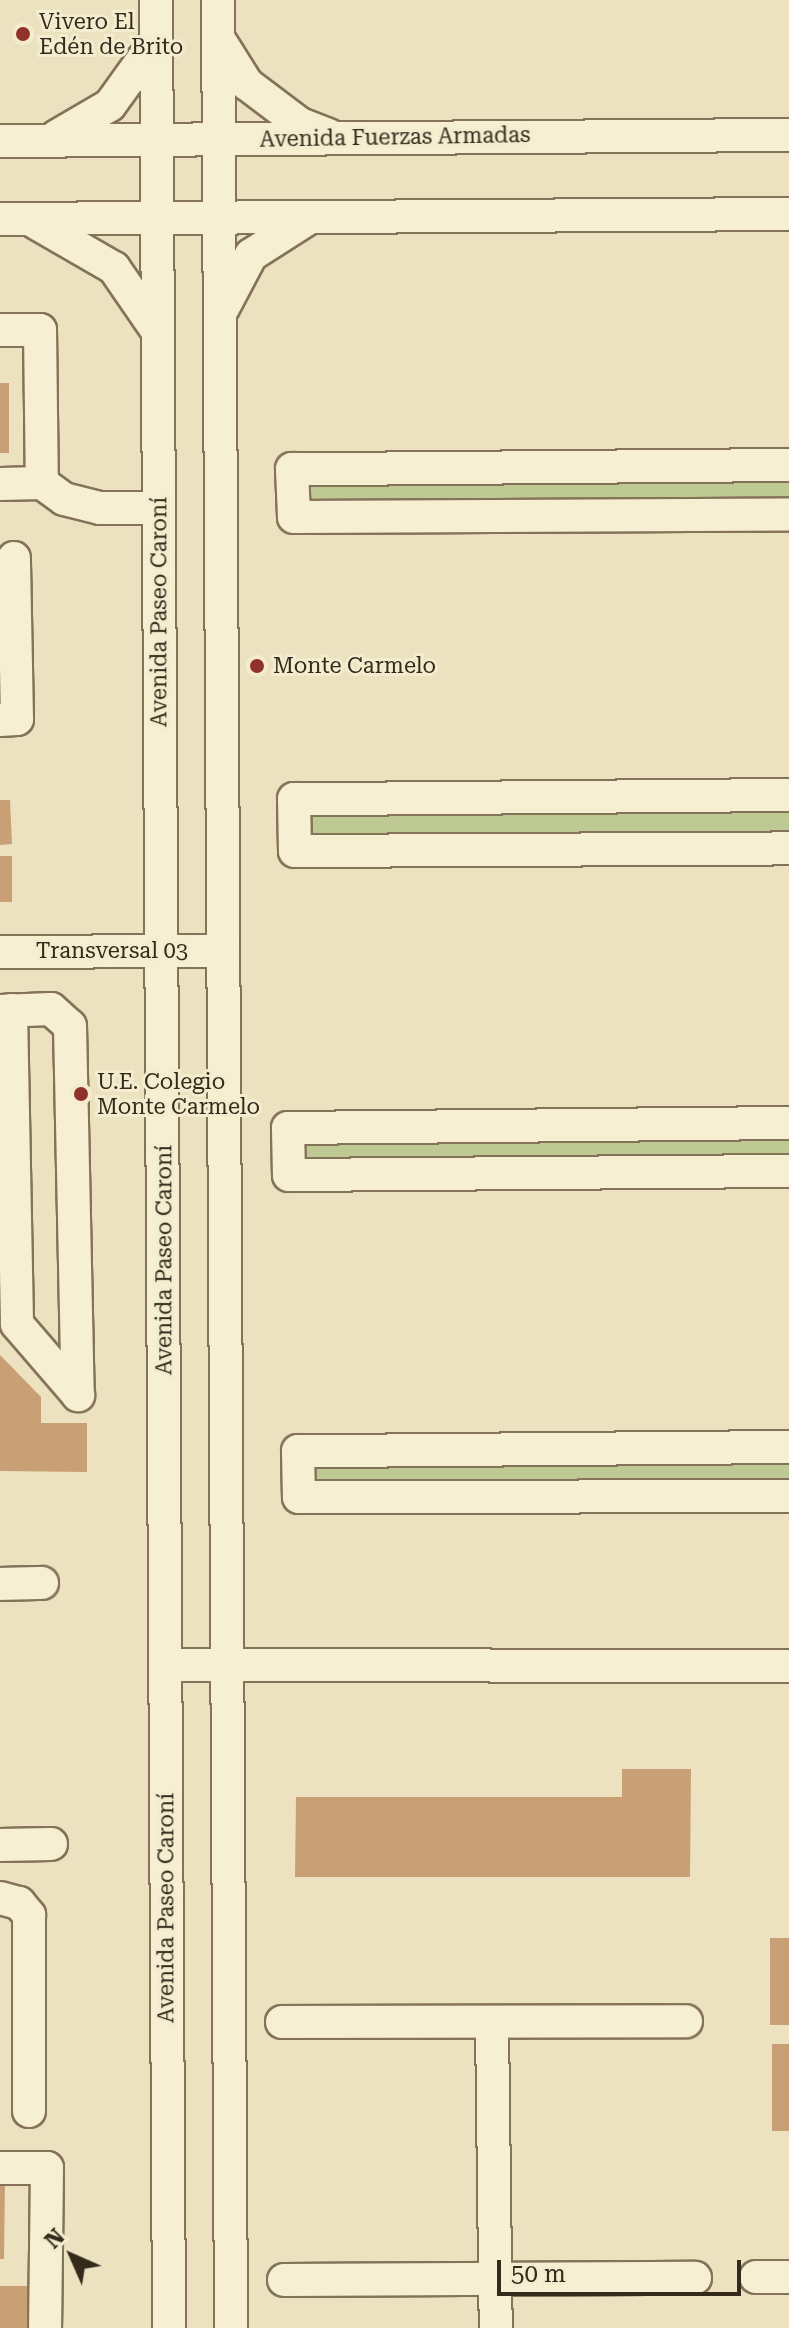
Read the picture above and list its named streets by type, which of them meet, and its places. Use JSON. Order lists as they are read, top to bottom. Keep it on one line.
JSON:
{"streets":{"street":["Avenida Fuerzas Armadas","Avenida Paseo Caroní","Transversal 03"]},"crossings":[["Avenida Fuerzas Armadas","Avenida Paseo Caroní"],["Avenida Paseo Caroní","Transversal 03"]],"places":["Vivero El Edén de Brito","Monte Carmelo","U.E. Colegio Monte Carmelo"],"scale_bar":"50 m","north":"top left"}
